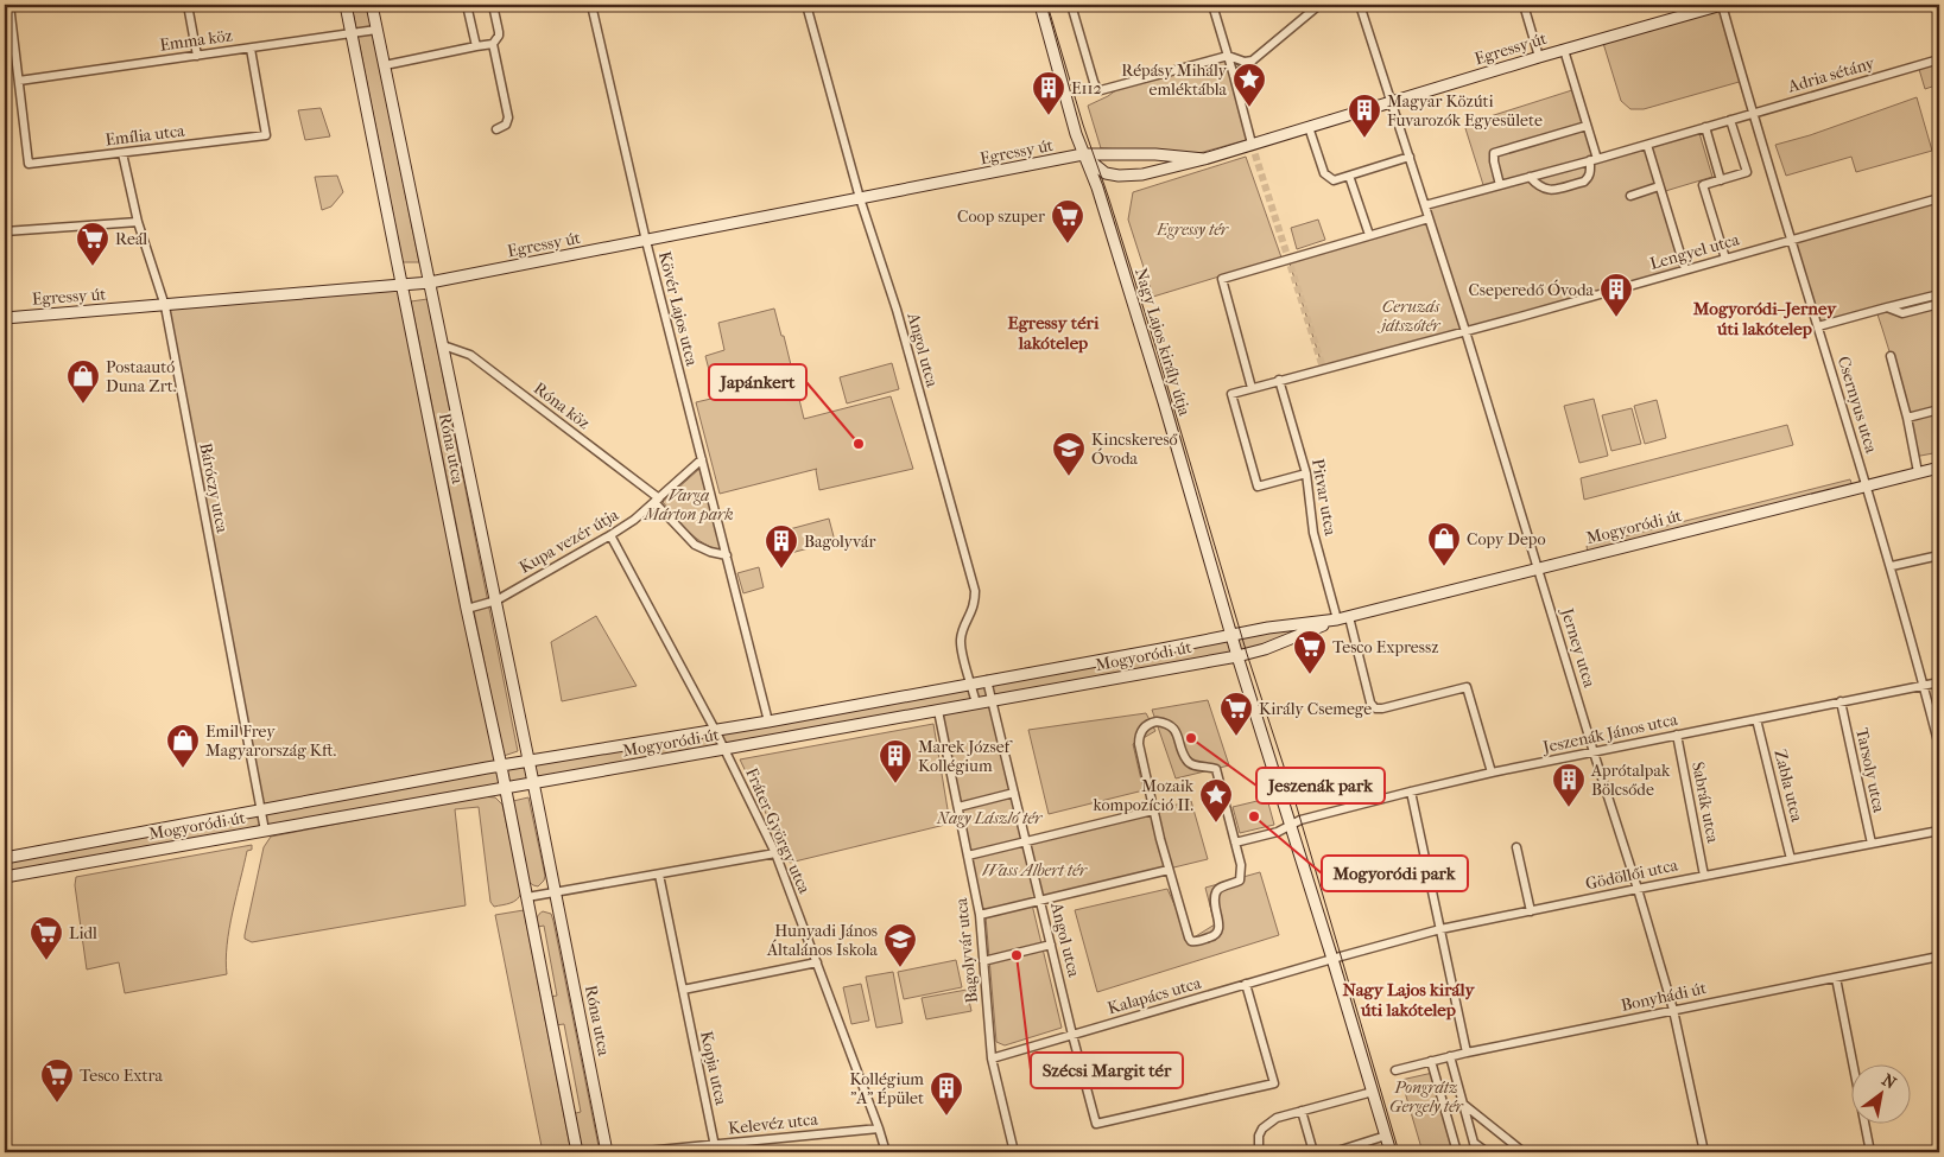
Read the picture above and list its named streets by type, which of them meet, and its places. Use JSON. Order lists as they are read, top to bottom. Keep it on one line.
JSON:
{"streets":{"street":["Emma köz","Egressy út","Adria sétány","Emília utca","Lengyel utca","Kövér Lajos utca","Nagy Lajos király útja","Angol utca","Csernyus utca","Róna köz","Róna utca","Báróczy utca","Pitvar utca","Mogyoródi út","Kupa vezér útja","Jerney utca","Jeszenák János utca","Tarsoly utca","Zabla utca","Sabrák utca","Fráter György utca","Gödöllői utca","Bagolyvár utca","Kalapács utca","Bonyhádi út","Kopja utca","Kelevéz utca"]},"crossings":[["Emma köz","Emília utca"],["Emma köz","Róna utca"],["Egressy út","Kövér Lajos utca"],["Egressy út","Nagy Lajos király útja"],["Egressy út","Angol utca"],["Egressy út","Csernyus utca"],["Egressy út","Róna utca"],["Egressy út","Báróczy utca"],["Egressy út","Jerney utca"],["Adria sétány","Csernyus utca"],["Adria sétány","Jerney utca"],["Emília utca","Báróczy utca"],["Lengyel utca","Csernyus utca"],["Lengyel utca","Pitvar utca"],["Lengyel utca","Jerney utca"],["Kövér Lajos utca","Róna köz"],["Kövér Lajos utca","Mogyoródi út"],["Kövér Lajos utca","Kupa vezér útja"],["Nagy Lajos király útja","Mogyoródi út"],["Nagy Lajos király útja","Jeszenák János utca"],["Nagy Lajos király útja","Gödöllői utca"],["Nagy Lajos király útja","Kalapács utca"],["Angol utca","Mogyoródi út"],["Angol utca","Kalapács utca"],["Csernyus utca","Mogyoródi út"],["Csernyus utca","Jeszenák János utca"],["Róna köz","Róna utca"],["Róna köz","Kupa vezér útja"],["Róna utca","Mogyoródi út"],["Róna utca","Kupa vezér útja"],["Báróczy utca","Mogyoródi út"],["Pitvar utca","Mogyoródi út"],["Pitvar utca","Jeszenák János utca"],["Mogyoródi út","Jerney utca"],["Mogyoródi út","Fráter György utca"],["Mogyoródi út","Bagolyvár utca"],["Kupa vezér útja","Fráter György utca"],["Jerney utca","Jeszenák János utca"],["Jerney utca","Gödöllői utca"],["Jerney utca","Bonyhádi út"],["Jeszenák János utca","Tarsoly utca"],["Jeszenák János utca","Zabla utca"],["Jeszenák János utca","Sabrák utca"],["Tarsoly utca","Gödöllői utca"],["Zabla utca","Gödöllői utca"],["Sabrák utca","Gödöllői utca"],["Fráter György utca","Kelevéz utca"],["Gödöllői utca","Kalapács utca"],["Bagolyvár utca","Kalapács utca"],["Kopja utca","Kelevéz utca"]],"districts":["Mogyoródi–Jerney úti lakótelep","Egressy téri lakótelep","Nagy Lajos király úti lakótelep"],"parks":["Egressy tér","Ceruzás játszótér","Varga Márton park","Nagy László tér","Wass Albert tér","Pongrátz Gergely tér"],"places":{"place":["Répásy Mihály emléktábla","Mozaik kompozíció II."],"building":["E112","Magyar Közúti Fuvarozók Egyesülete","Cseperedő Óvoda","Bagolyvár","Marek József Kollégium","Aprótalpak Bölcsőde","Kollégium \"A\" Épület"],"supermarket":["Coop szuper","Reál","Tesco Expressz","Király Csemege","Lidl","Tesco Extra"],"shop":["Postaautó Duna Zrt.","Copy Depo","Emil Frey Magyarország Kft."],"other":["Japánkert","Jeszenák park","Mogyoródi park","Szécsi Margit tér"],"school or university":["Kincskereső Óvoda","Hunyadi János Általános Iskola"]},"north":"top right"}
